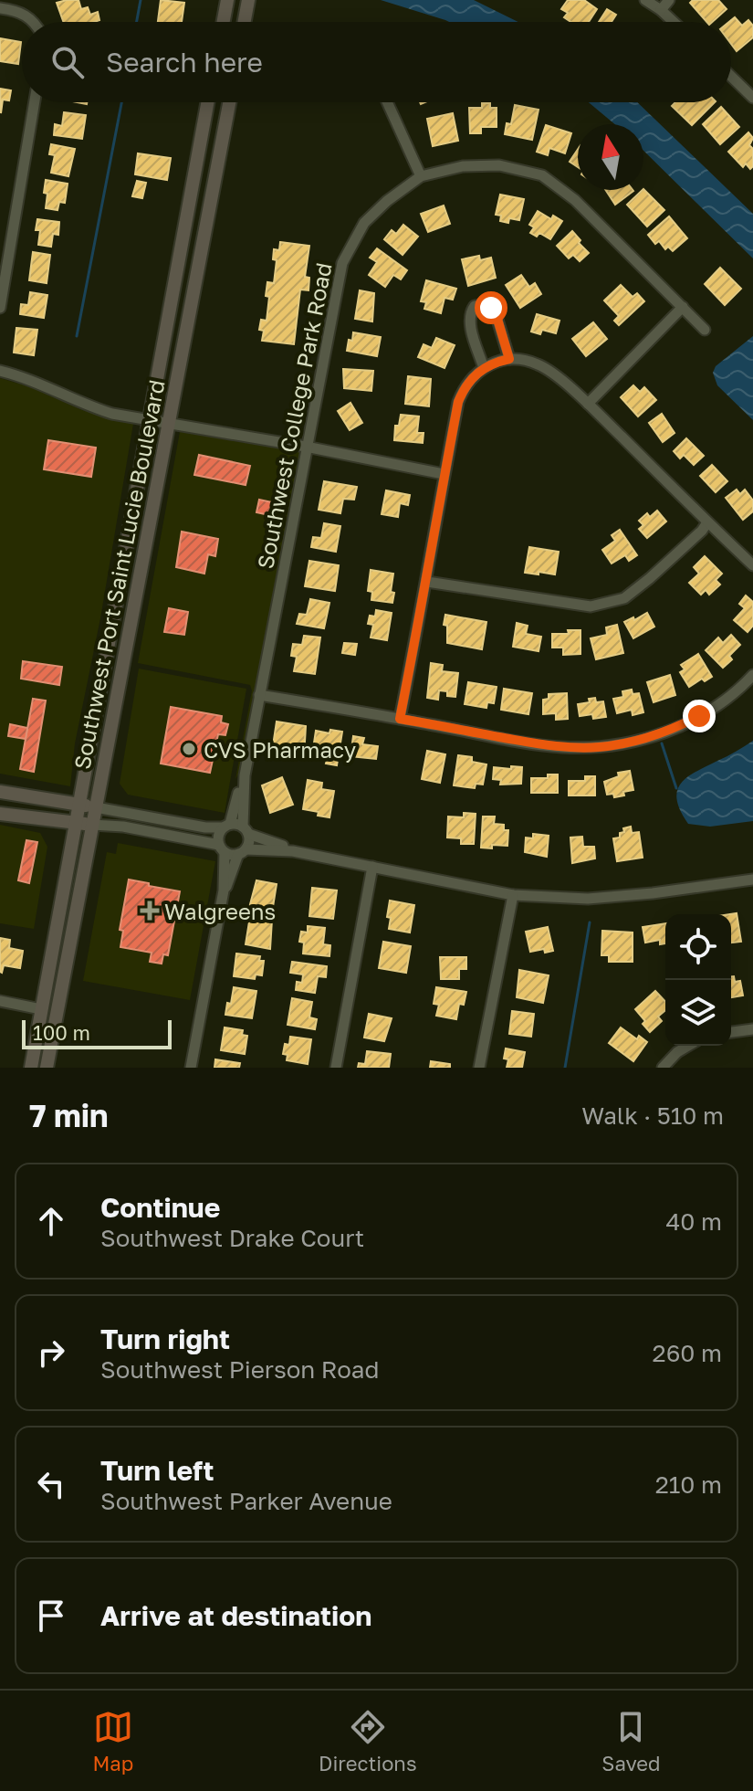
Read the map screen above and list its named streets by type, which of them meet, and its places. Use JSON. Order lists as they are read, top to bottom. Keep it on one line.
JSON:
{"streets":{"main road":["Southwest Port Saint Lucie Boulevard"],"street":["Southwest College Park Road"]},"places":{"other":["CVS Pharmacy"],"health":["Walgreens"]},"scale_bar":"100 m","north":"top","page":{"search":"Search here","scale":"100 m","heading":["7 min","Walk · 510 m"],"list":[["Continue","Southwest Drake Court","40 m"],["Turn right","Southwest Pierson Road","260 m"],["Turn left","Southwest Parker Avenue","210 m"],"Arrive at destination"],"nav":["Map","Directions","Saved"]}}
